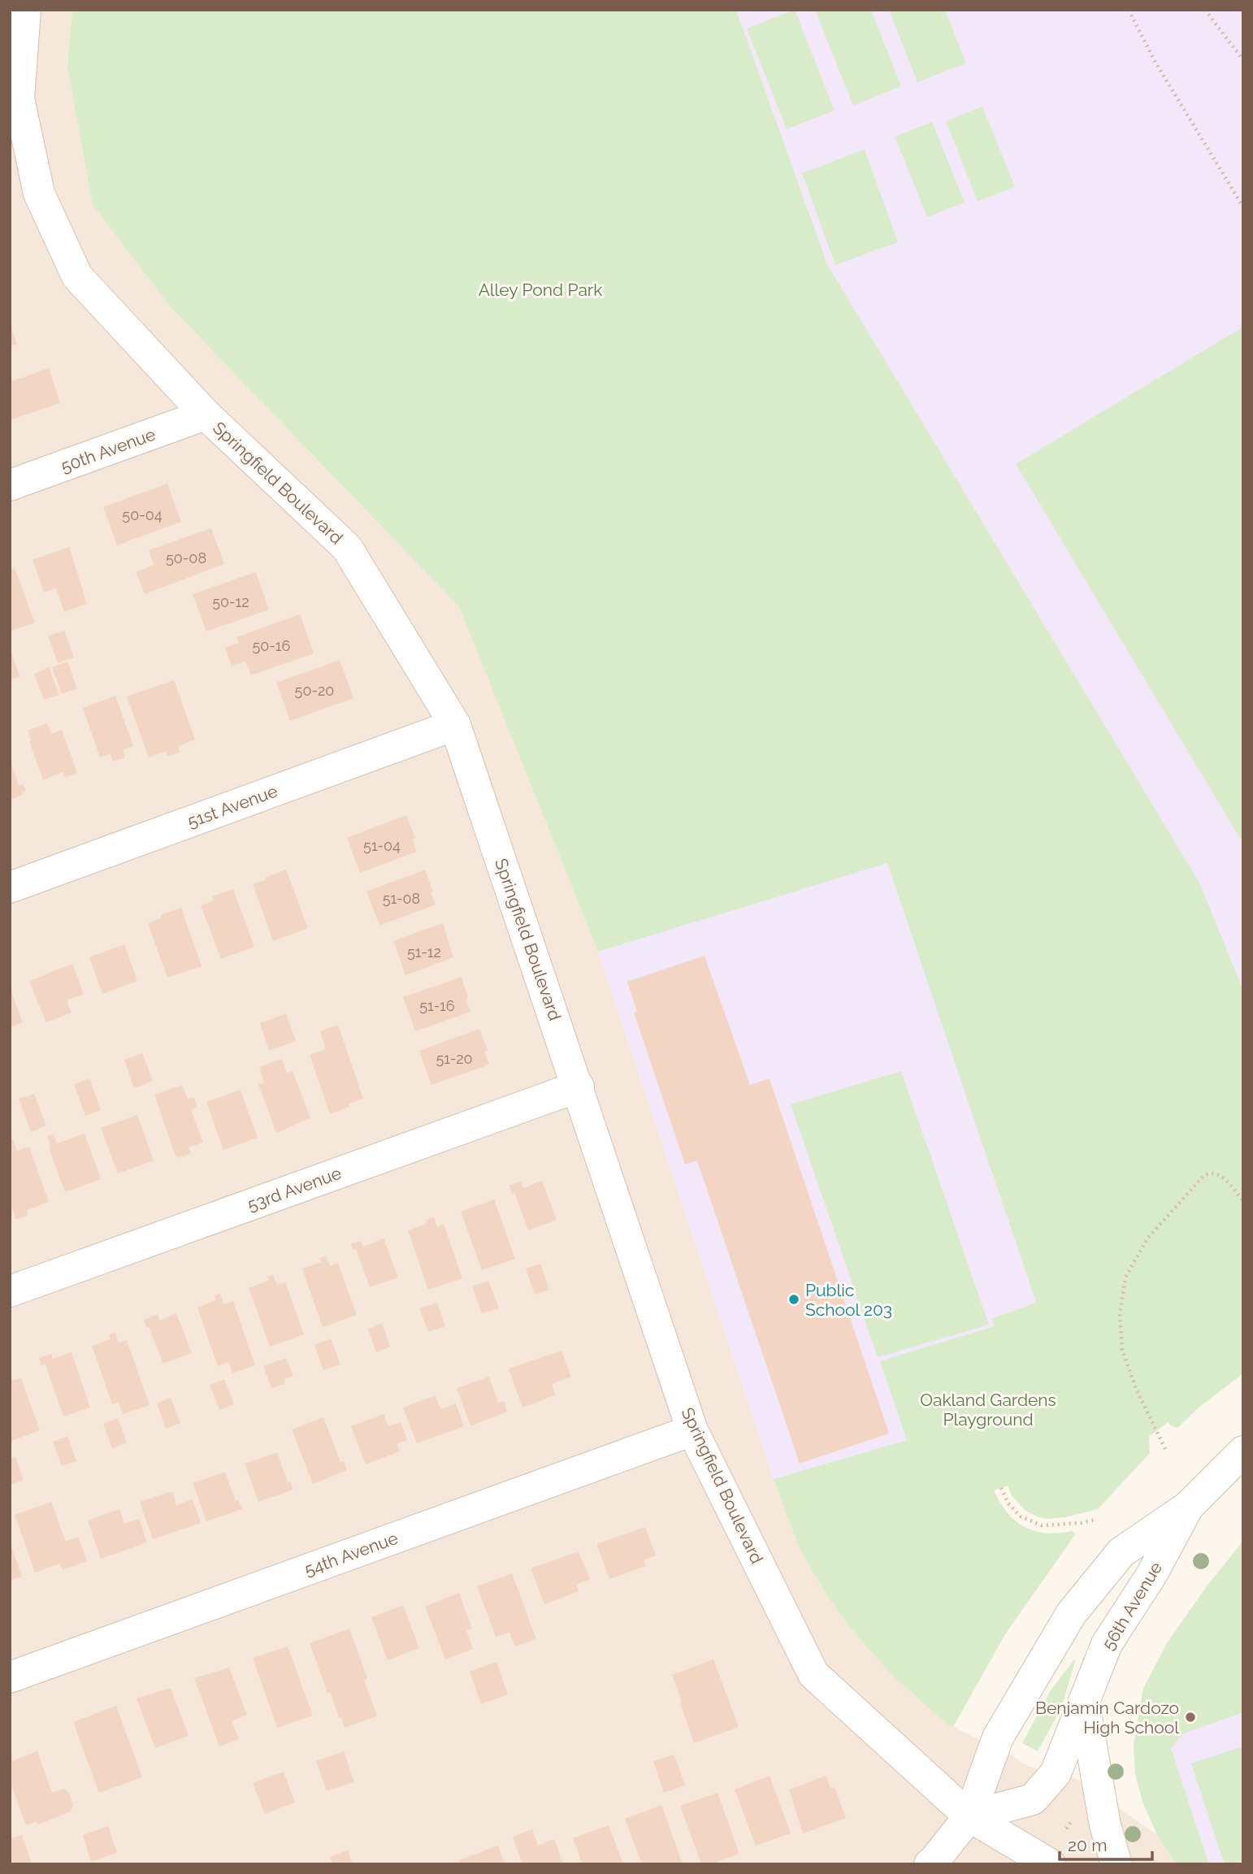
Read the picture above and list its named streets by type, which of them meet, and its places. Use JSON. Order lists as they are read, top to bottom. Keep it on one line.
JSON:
{"streets":{"street":["50th Avenue","Springfield Boulevard","51st Avenue","53rd Avenue","54th Avenue","56th Avenue"]},"crossings":[["50th Avenue","Springfield Boulevard"],["Springfield Boulevard","51st Avenue"],["Springfield Boulevard","53rd Avenue"],["Springfield Boulevard","54th Avenue"],["Springfield Boulevard","56th Avenue"]],"parks":["Alley Pond Park","Oakland Gardens Playground"],"places":["Public School 203","Benjamin Cardozo High School"],"house_numbers":["50-04","50-08","50-12","50-16","50-20","51-04","51-08","51-12","51-16","51-20"],"scale_bar":"20 m"}
